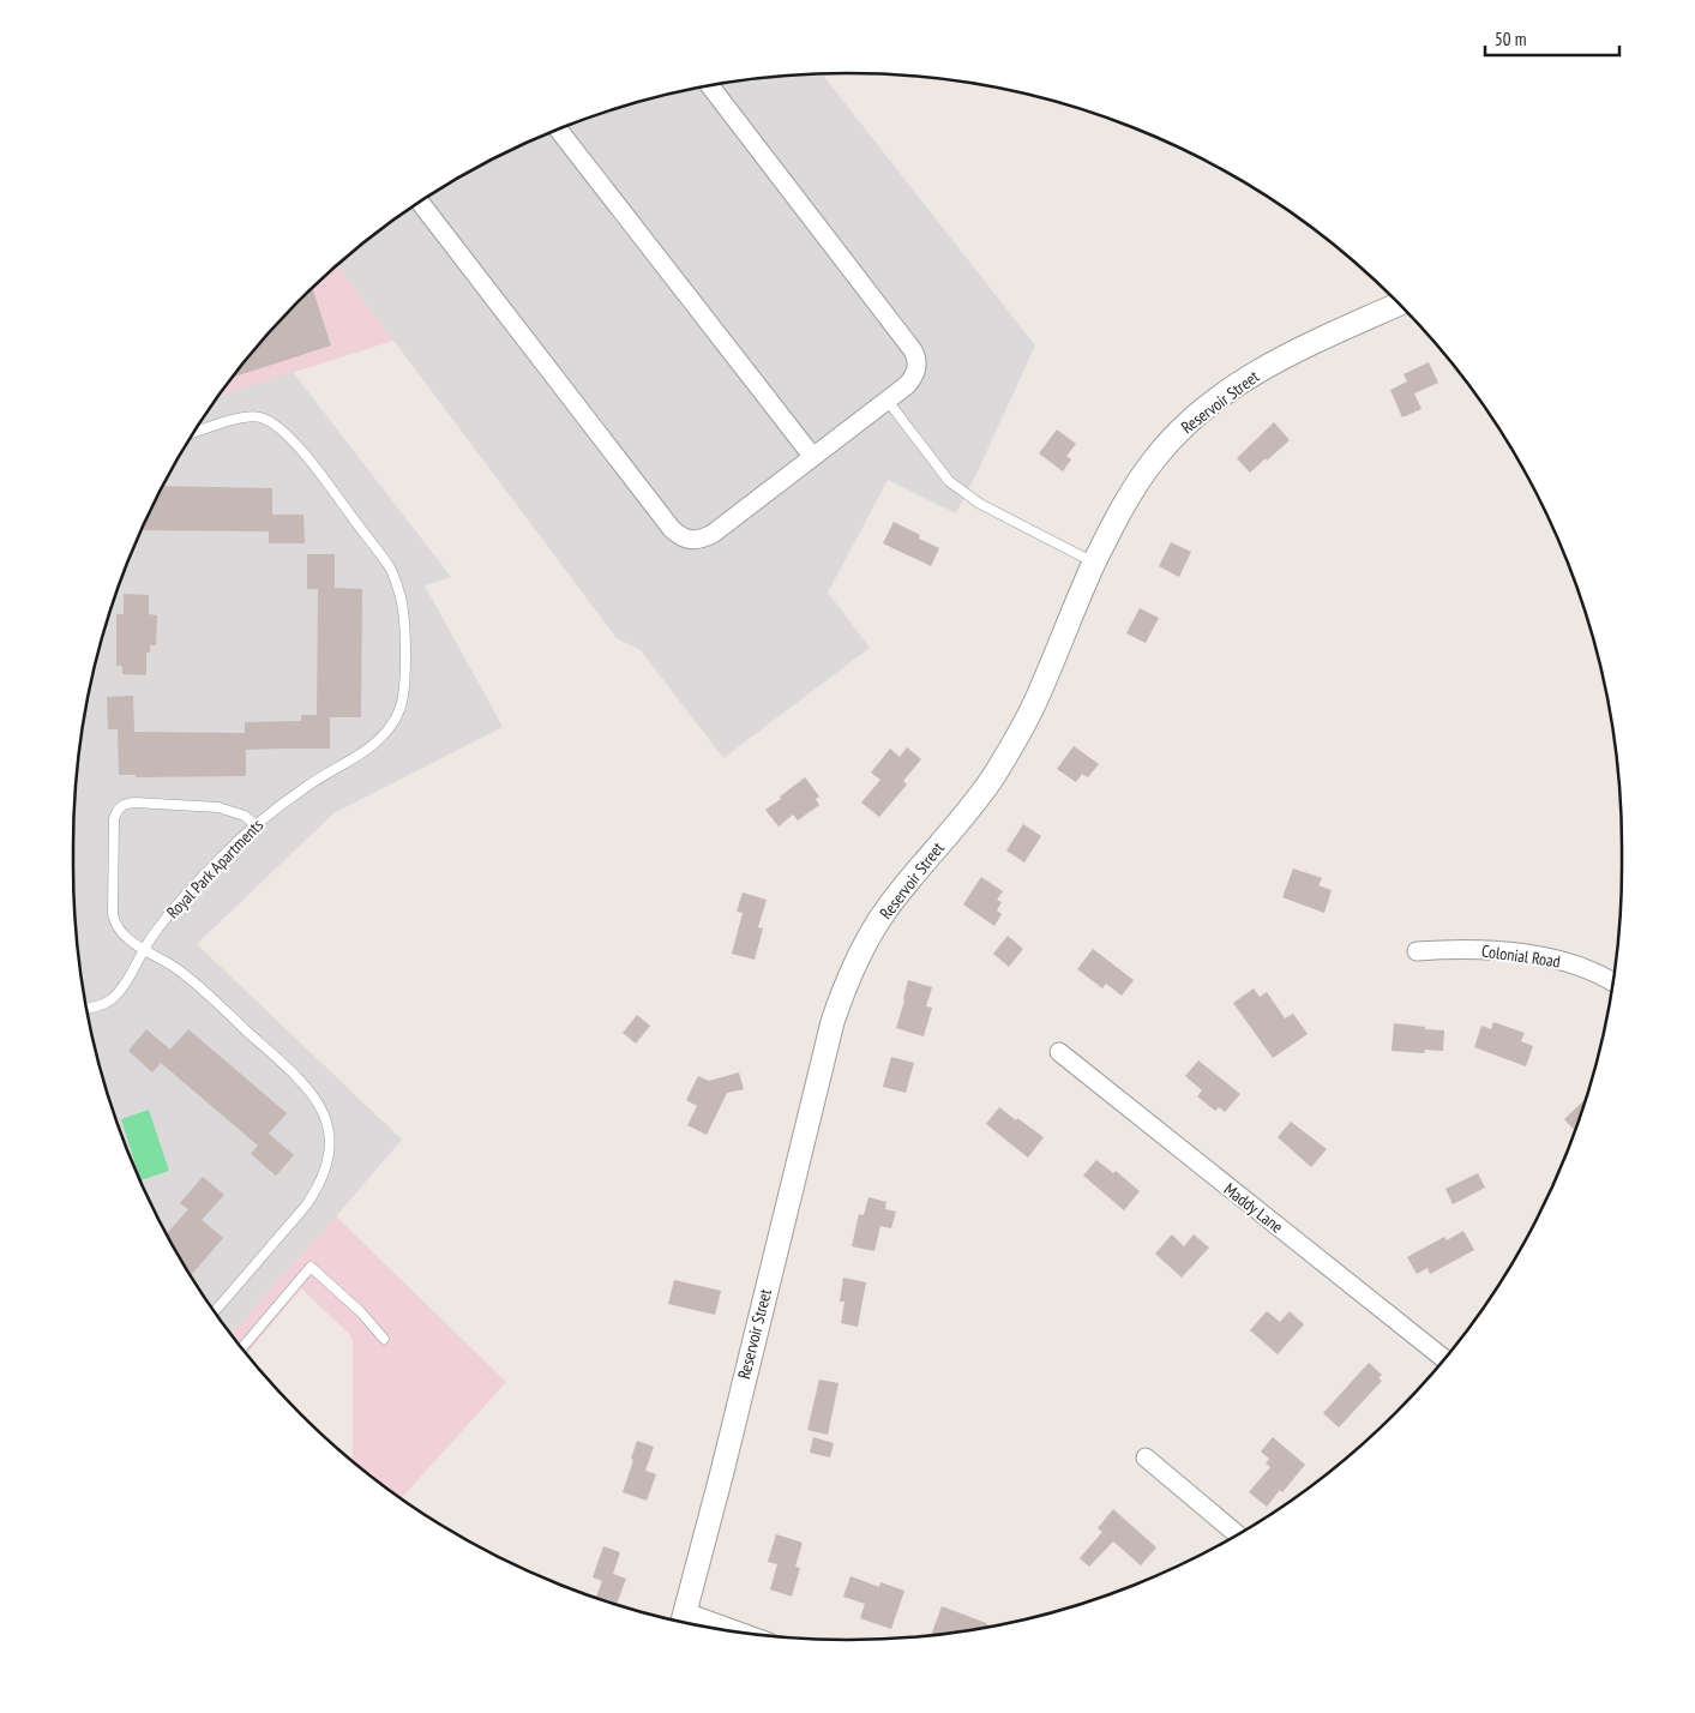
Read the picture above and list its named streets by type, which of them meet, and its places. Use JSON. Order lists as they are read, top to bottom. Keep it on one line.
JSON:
{"streets":{"street":["Reservoir Street","Colonial Road","Maddy Lane"],"lane":["Royal Park Apartments"]},"scale_bar":"50 m"}
